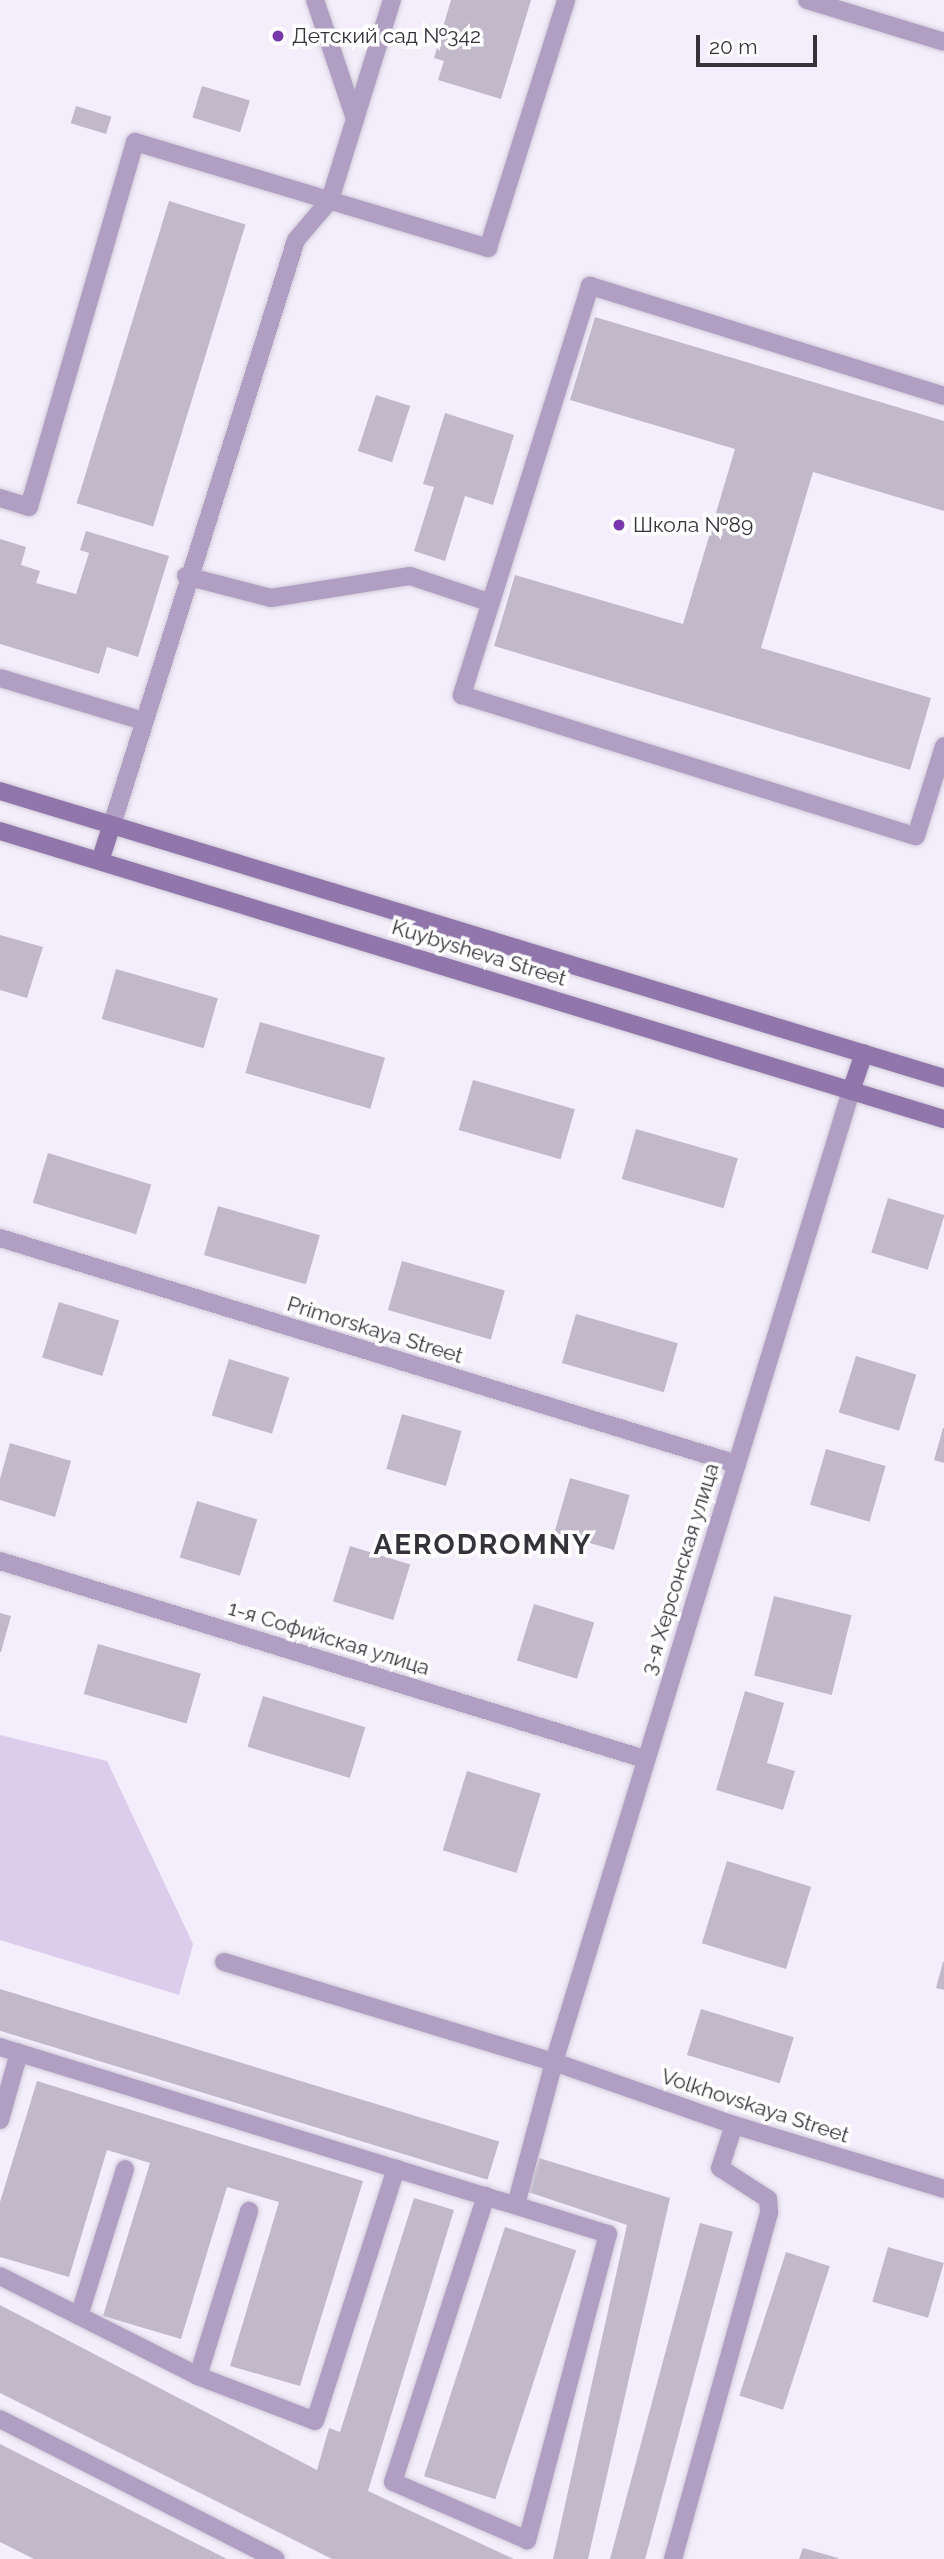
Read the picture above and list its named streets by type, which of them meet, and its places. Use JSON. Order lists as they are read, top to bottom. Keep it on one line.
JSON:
{"streets":{"main road":["Kuybysheva Street"],"street":["Primorskaya Street","3-я Херсонская улица","1-я Софийская улица","Volkhovskaya Street"]},"crossings":[["Kuybysheva Street","3-я Херсонская улица"],["Primorskaya Street","3-я Херсонская улица"],["3-я Херсонская улица","1-я Софийская улица"],["3-я Херсонская улица","Volkhovskaya Street"]],"districts":["AERODROMNY"],"places":["Детский сад №342","Школа №89"],"scale_bar":"20 m"}
